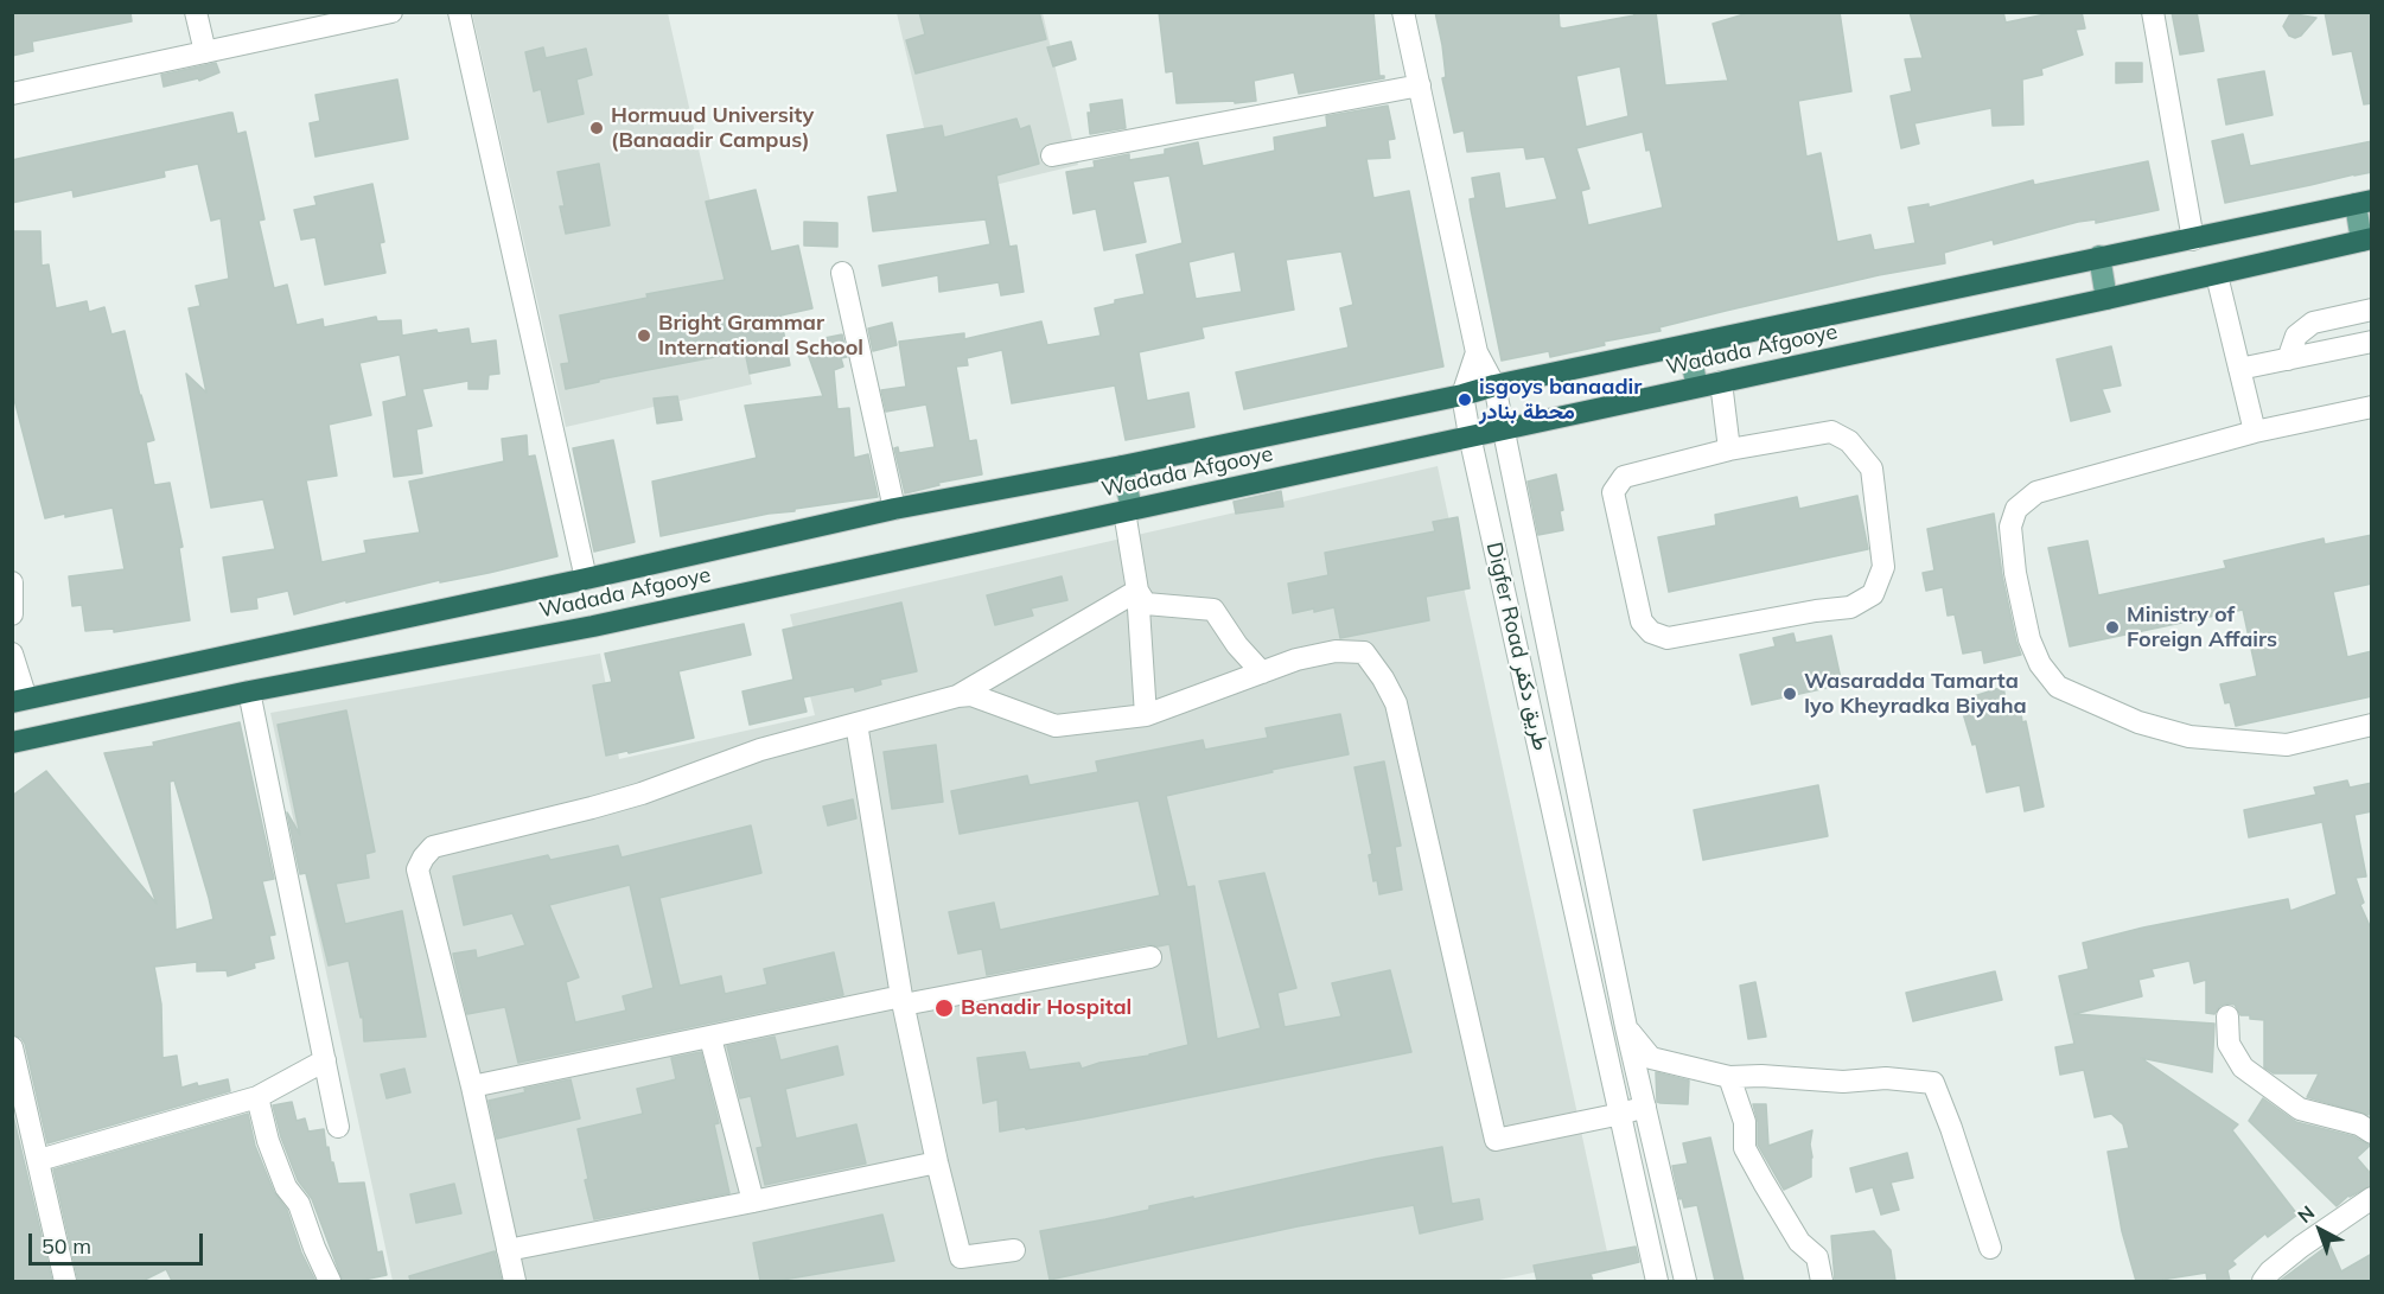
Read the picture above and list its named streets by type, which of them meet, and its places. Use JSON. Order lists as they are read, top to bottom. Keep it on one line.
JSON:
{"streets":{"highway":["Wadada Afgooye"],"street":["Digfer Road طريق دكفر"]},"crossings":[["Wadada Afgooye","Digfer Road طريق دكفر"]],"places":["Hormuud University (Banaadir Campus)","Bright Grammar International School","isgoys banaadir محطة بنادر","Ministry of Foreign Affairs","Wasaradda Tamarta Iyo Kheyradka Biyaha","Benadir Hospital"],"scale_bar":"50 m","north":"top left"}
